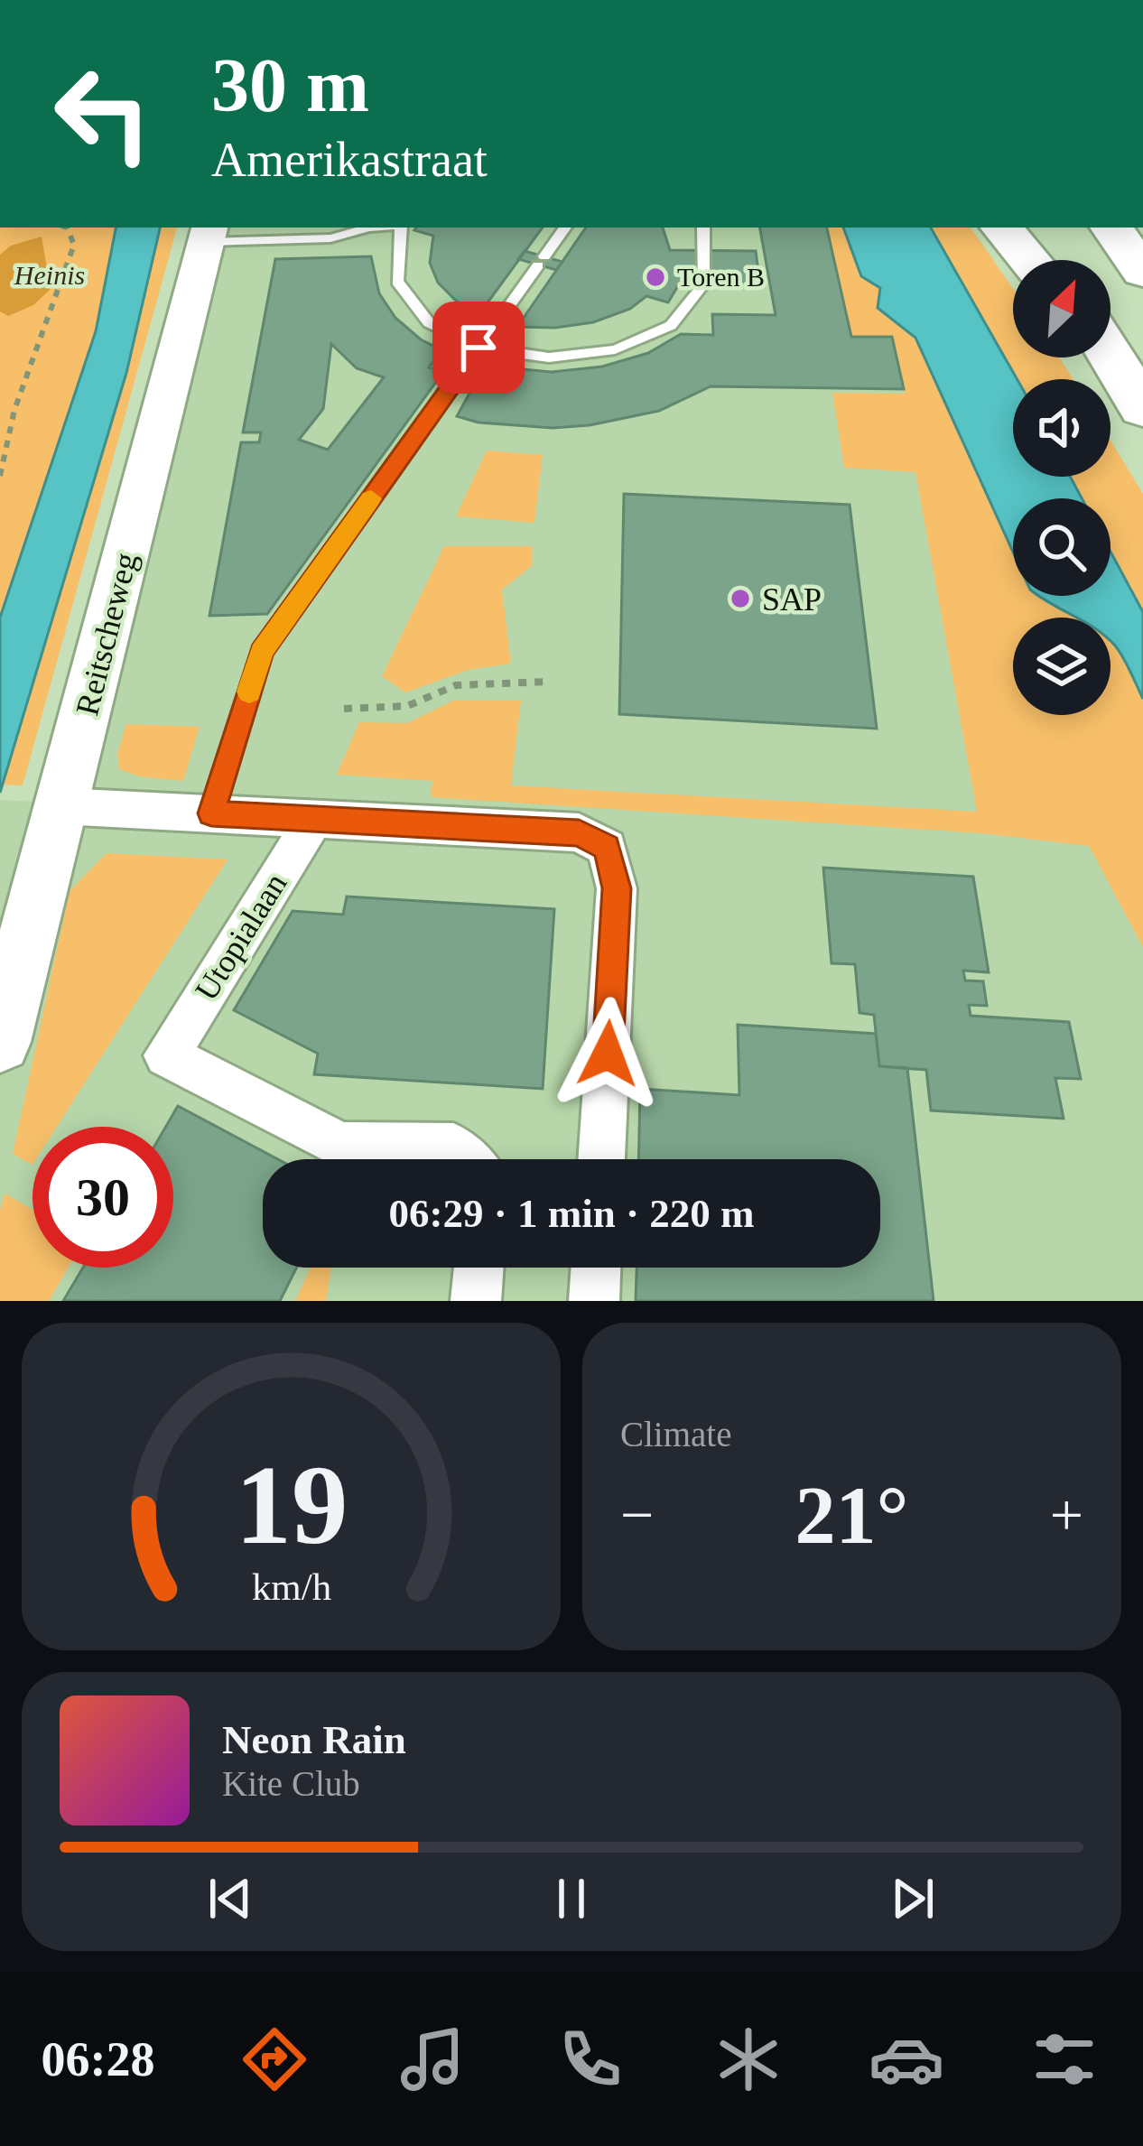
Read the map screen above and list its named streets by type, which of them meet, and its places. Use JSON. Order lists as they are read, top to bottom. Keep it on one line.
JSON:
{"streets":{"street":["Reitscheweg","Utopialaan"]},"parks":["Heinis"],"places":["Toren B","SAP"],"north":"top right","page":{"turn":["30 m","Amerikastraat"],"limit":"30","trip":"06:29 · 1 min · 220 m","tile":"Climate","heat":["−","21°","+"],"song":["Neon Rain","Kite Club"],"tabs":"06:28","gauge":["19","km/h"]}}
